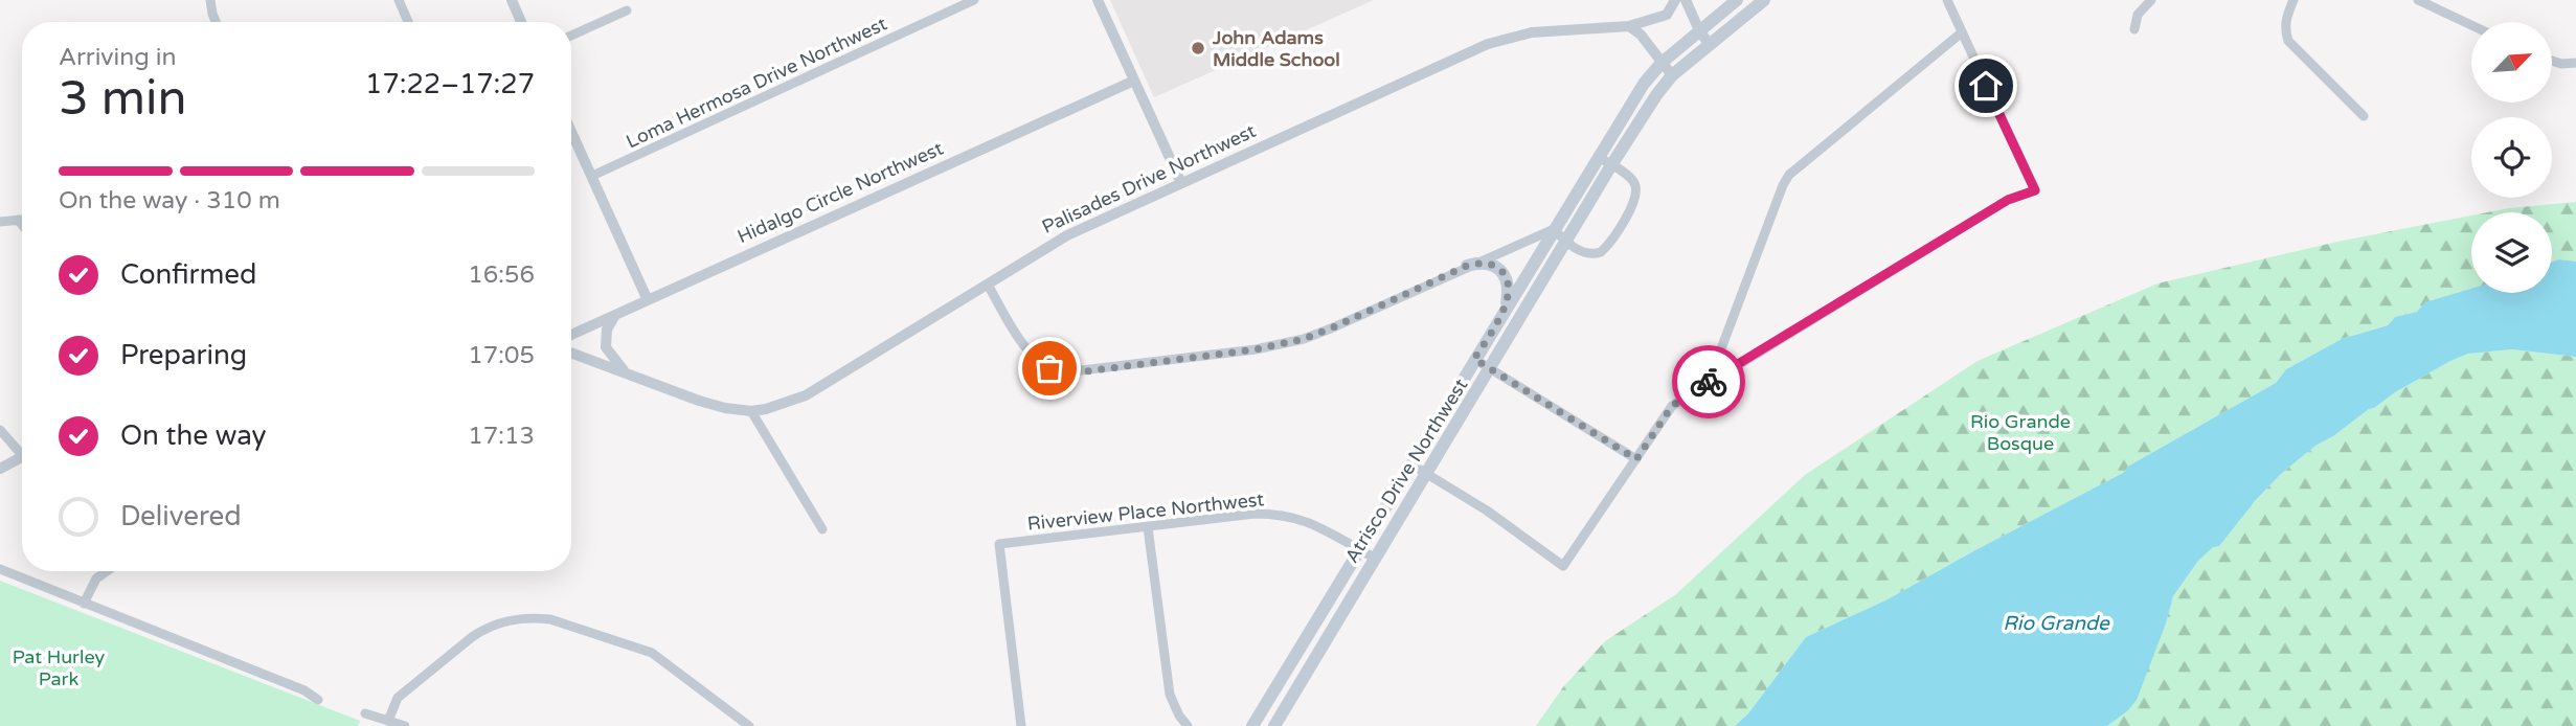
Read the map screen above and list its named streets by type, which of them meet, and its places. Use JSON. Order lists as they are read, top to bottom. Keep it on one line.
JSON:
{"streets":{"main road":["Atrisco Drive Northwest"],"street":["Loma Hermosa Drive Northwest","Palisades Drive Northwest","Hidalgo Circle Northwest","Riverview Place Northwest"]},"crossings":[["Atrisco Drive Northwest","Riverview Place Northwest"]],"water":["Rio Grande"],"parks":["Rio Grande Bosque","Pat Hurley Park"],"places":["John Adams Middle School"],"north":"top right","page":{"heading":["3 min","Arriving in","17:22–17:27"],"bar":"On the way · 310 m","list":[["Confirmed","16:56"],["Preparing","17:05"],["On the way","17:13"],"Delivered"]}}
